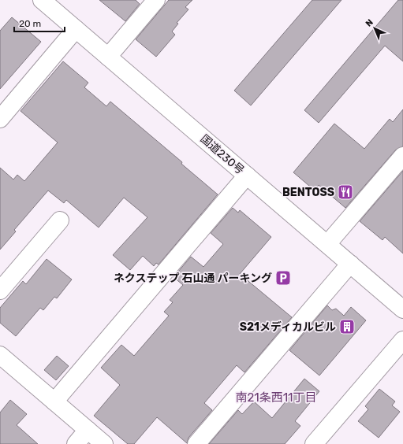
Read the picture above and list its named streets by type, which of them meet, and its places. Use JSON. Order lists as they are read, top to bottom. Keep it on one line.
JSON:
{"streets":{"main road":["国道230号"]},"districts":["南21条西11丁目"],"places":{"restaurant":["BENTOSS"],"parking":["ネクステップ 石山通 パーキング"],"building":["S21メディカルビル"]},"scale_bar":"20 m","north":"top left"}
